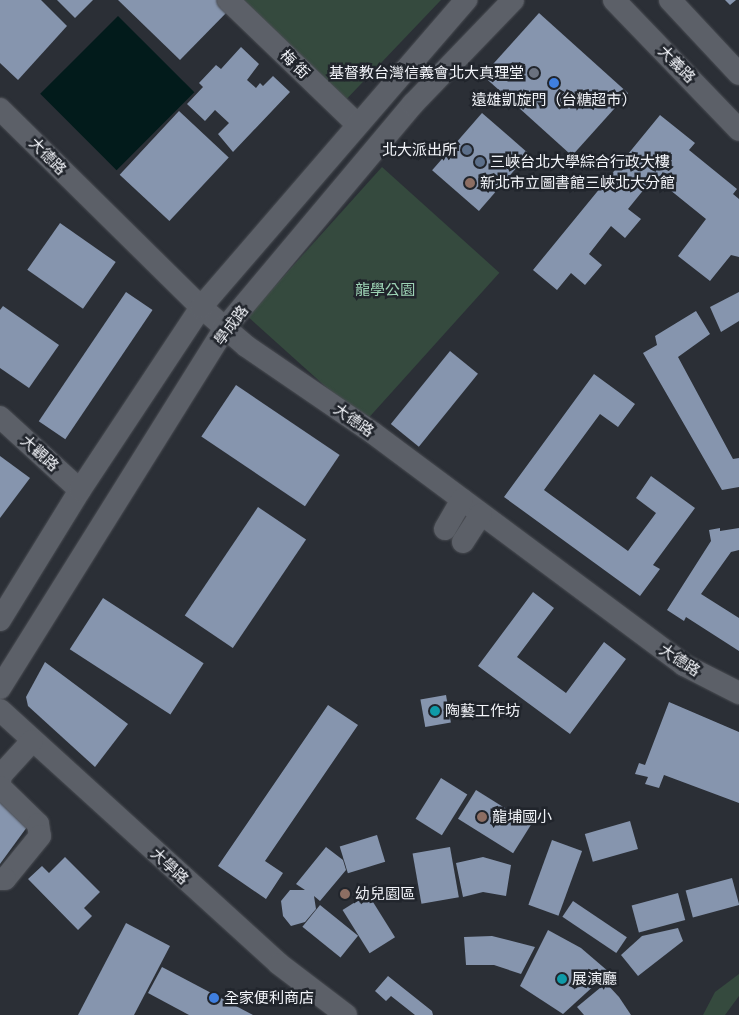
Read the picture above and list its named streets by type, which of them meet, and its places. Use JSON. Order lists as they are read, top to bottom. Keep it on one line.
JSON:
{"streets":{"street":["梅 街","大義路","大德路","學成路","大觀路","大學路"]},"crossings":[["大德路","學成路"]],"parks":["龍學公園"],"places":["基督教台灣信義會北大真理堂","遠雄凱旋門（台糖超市）","北大派出所","三峽台北大學綜合行政大樓","新北市立圖書館三峽北大分館","陶藝工作坊","龍埔國小","幼兒園區","展演廳","全家便利商店"]}
